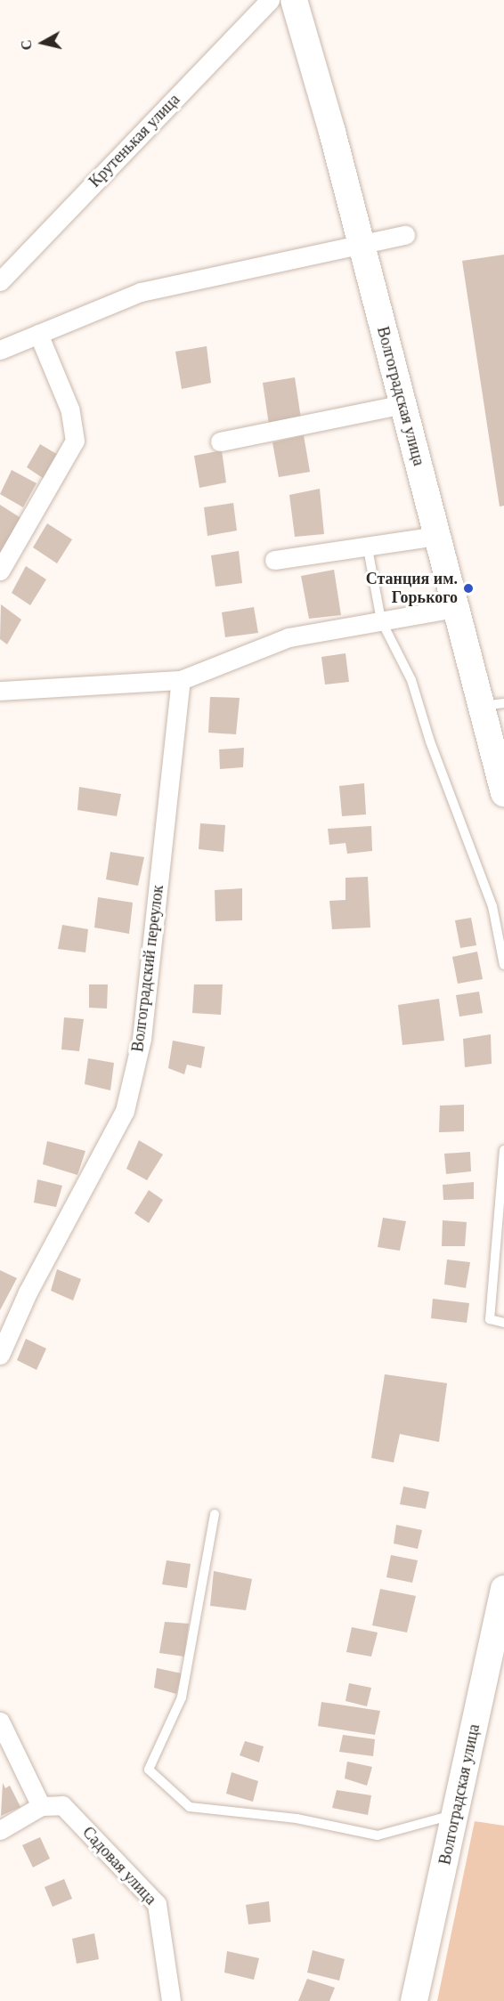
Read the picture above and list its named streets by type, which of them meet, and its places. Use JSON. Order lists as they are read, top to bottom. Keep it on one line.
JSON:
{"streets":{"main road":["Волгоградская улица"],"street":["Крутенькая улица","Волгоградский переулок","Садовая улица"]},"places":["Станция им. Горького"],"north":"left"}
